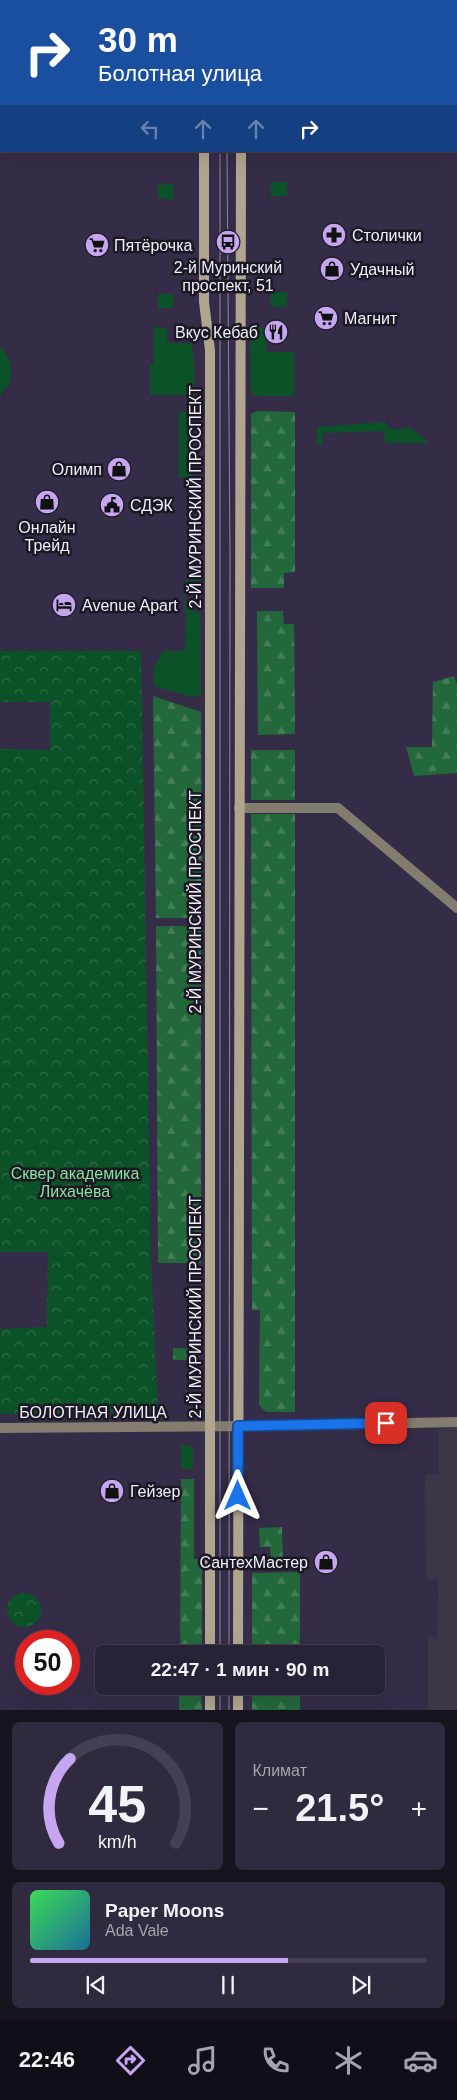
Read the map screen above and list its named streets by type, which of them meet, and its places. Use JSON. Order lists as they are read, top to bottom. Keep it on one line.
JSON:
{"streets":{"main road":["2-Й МУРИНСКИЙ ПРОСПЕКТ"],"street":["БОЛОТНАЯ УЛИЦА"]},"crossings":[["2-Й МУРИНСКИЙ ПРОСПЕКТ","БОЛОТНАЯ УЛИЦА"]],"parks":["Сквер академика Лихачёва"],"places":{"pharmacy":["Столички"],"bus stop":["2-й Муринский проспект, 51"],"supermarket":["Пятёрочка","Магнит"],"shop":["Удачный","Олимп","Онлайн Трейд","Гейзер","СантехМастер"],"restaurant":["Вкус Кебаб"],"public building":["СДЭК"],"hotel":["Avenue Apart"]},"page":{"turn":["30 m","Болотная улица"],"limit":"50","trip":"22:47 · 1 мин · 90 m","tile":"Климат","heat":["−","21.5°","+"],"song":["Paper Moons","Ada Vale"],"tabs":"22:46","gauge":["45","km/h"]}}
